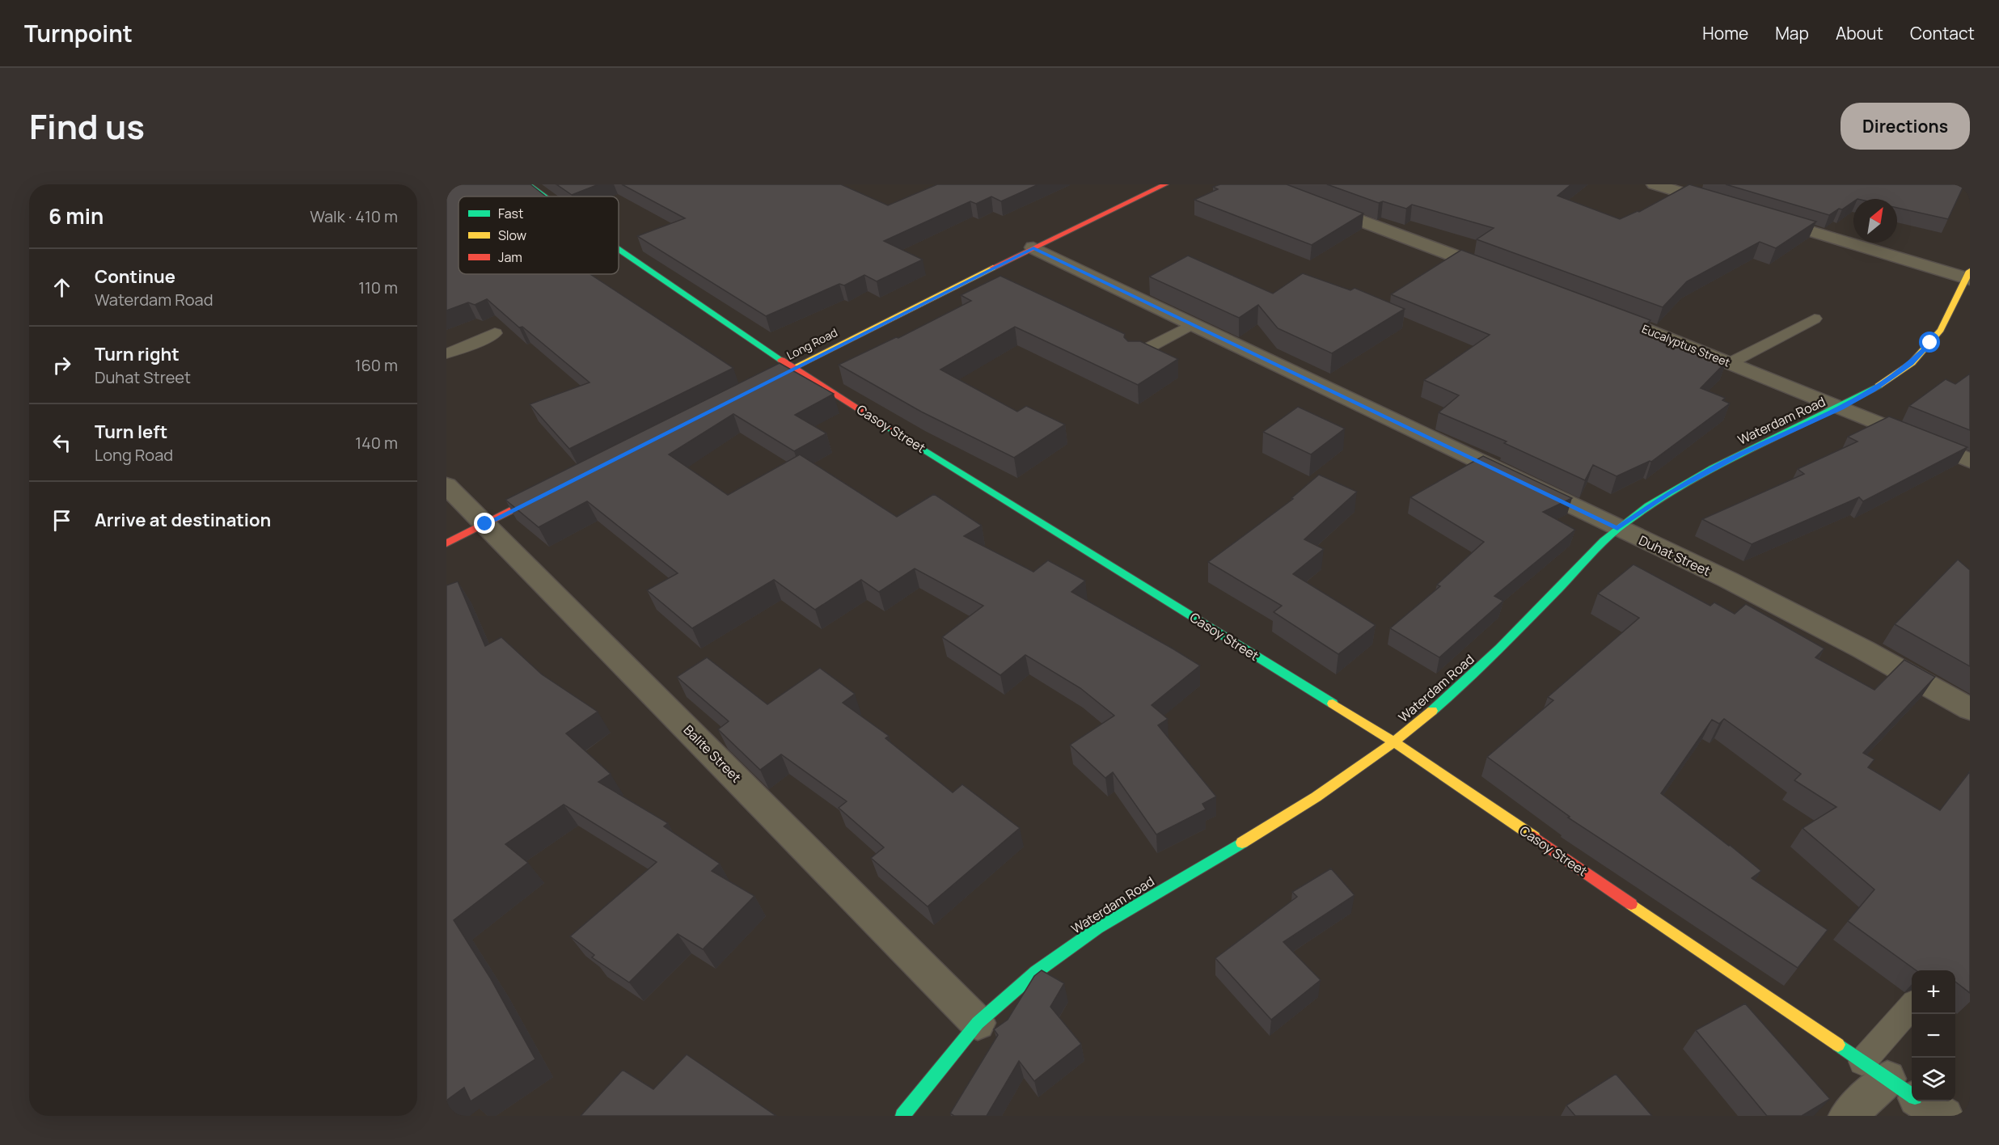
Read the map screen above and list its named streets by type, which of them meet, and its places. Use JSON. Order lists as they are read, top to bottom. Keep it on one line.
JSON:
{"streets":{"street":["Long Road","Eucalyptus Street","Waterdam Road","Casoy Street","Duhat Street","Balite Street"]},"crossings":[["Long Road","Casoy Street"],["Long Road","Duhat Street"],["Eucalyptus Street","Waterdam Road"],["Waterdam Road","Casoy Street"],["Waterdam Road","Duhat Street"],["Waterdam Road","Balite Street"]],"legend":["Fast","Slow","Jam"],"north":"top right","page":{"header":"Turnpoint","nav":["Home","Map","About","Contact"],"title":"Find us","buttons":"Directions","heading":["6 min","Walk · 410 m"],"list":[["Continue","Waterdam Road","110 m"],["Turn right","Duhat Street","160 m"],["Turn left","Long Road","140 m"],"Arrive at destination"],"map_buttons":["+","−"]}}
